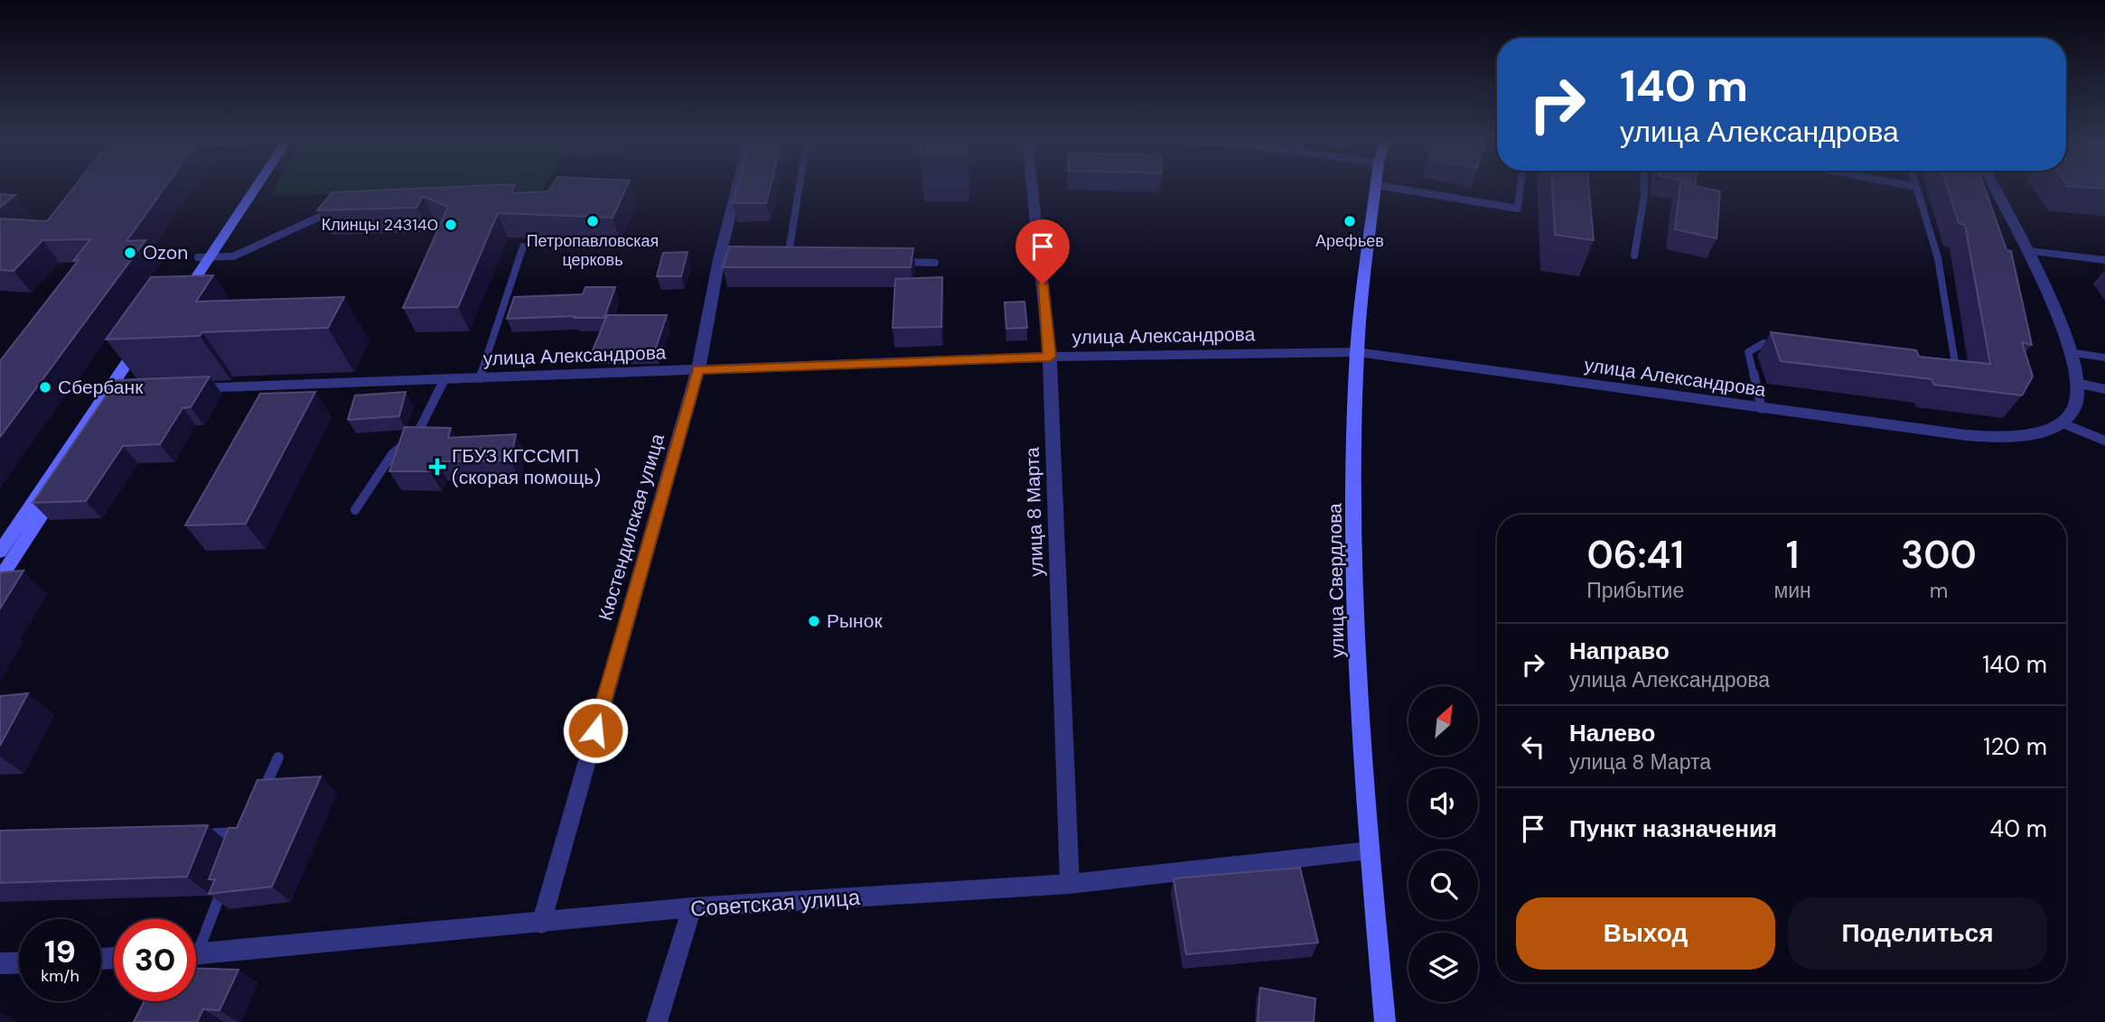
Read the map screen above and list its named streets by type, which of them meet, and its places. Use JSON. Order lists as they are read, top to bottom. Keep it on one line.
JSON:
{"streets":{"main road":["улица Свердлова"],"street":["улица Александрова","улица 8 Марта","Кюстендилская улица","Советская улица"]},"crossings":[["улица Александрова","улица 8 Марта"],["улица Александрова","Кюстендилская улица"],["улица Александрова","улица Свердлова"],["улица 8 Марта","Советская улица"],["Кюстендилская улица","Советская улица"],["улица Свердлова","Советская улица"]],"places":{"other":["Петропавловская церковь","Арефьев","Клинцы 243140","Ozon","Сбербанк","Рынок"],"health":["ГБУЗ КГССМП (скорая помощь)"]},"north":"top right","page":{"turn":["140 m","улица Александрова"],"eta":["06:41","Прибытие","1","мин","300","m"],"list":[{"name":"Направо","note":"улица Александрова","value":"140 m"},{"name":"Налево","note":"улица 8 Марта","value":"120 m"},{"name":"Пункт назначения","value":"40 m"}],"buttons":["Выход","Поделиться"],"speed":"19 km/h","limit":"30"}}
